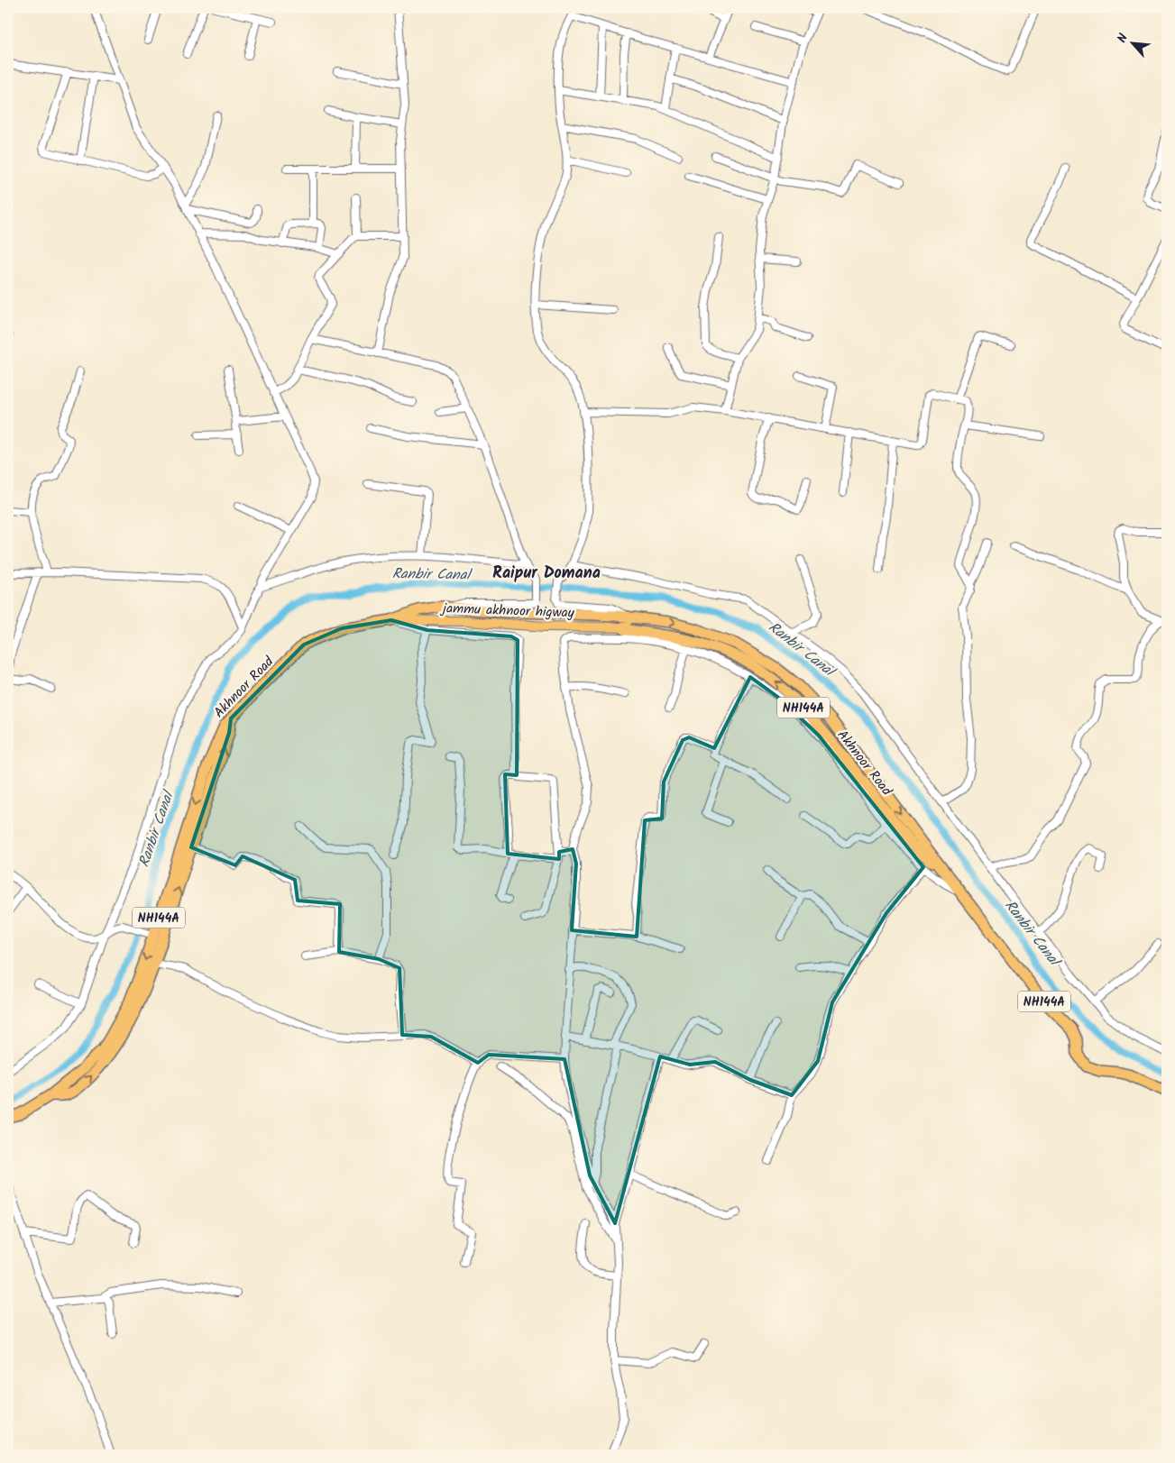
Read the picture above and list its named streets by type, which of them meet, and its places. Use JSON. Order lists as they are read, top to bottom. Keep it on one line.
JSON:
{"streets":{"highway":["Akhnoor Road","NH144A"],"main road":["jammu akhnoor higway"]},"crossings":[["jammu akhnoor higway","Akhnoor Road"],["Akhnoor Road","NH144A"]],"districts":["Raipur Domana"],"water":["Ranbir Canal"],"north":"top left"}
